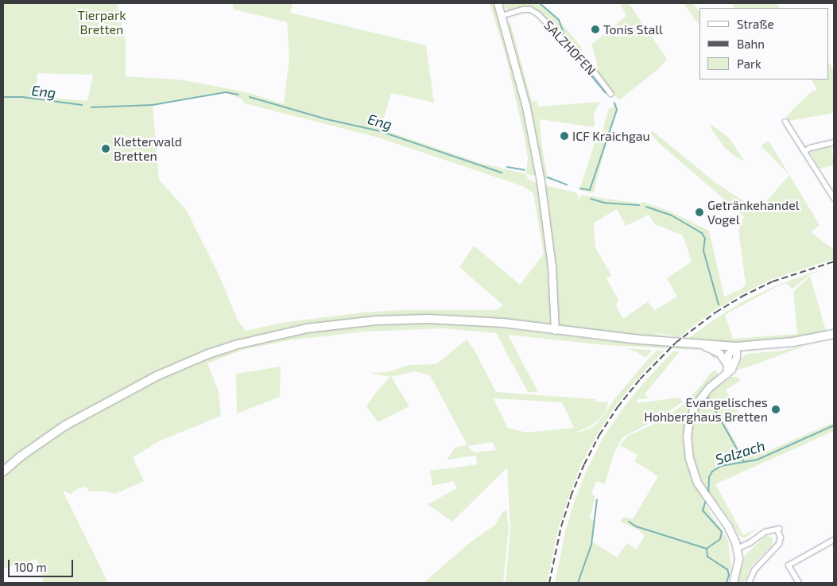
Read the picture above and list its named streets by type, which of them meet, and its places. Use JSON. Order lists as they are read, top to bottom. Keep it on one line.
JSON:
{"streets":{"street":["SALZHOFEN"]},"water":["Eng","Salzach"],"parks":["Tierpark Bretten"],"places":["Tonis Stall","ICF Kraichgau","Kletterwald Bretten","Getränkehandel Vogel","Evangelisches Hohberghaus Bretten"],"legend":["Straße","Bahn","Park"],"scale_bar":"100 m"}
